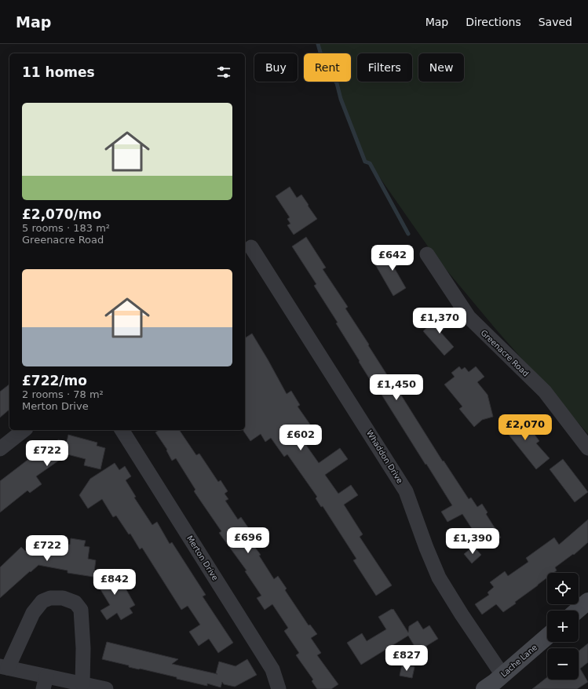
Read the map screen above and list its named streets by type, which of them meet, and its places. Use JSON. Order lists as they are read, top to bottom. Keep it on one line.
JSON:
{"streets":{"street":["Greenacre Road","Whaddon Drive","Merton Drive","Lache Lane"]},"crossings":[["Whaddon Drive","Lache Lane"]],"page":{"header":"Map","nav":["Map","Directions","Saved"],"chip":["Buy","Rent","Filters","New"],"heading":"11 homes","list":[{"name":"£2,070/mo","note":"5 rooms · 183 m² · Greenacre Road"},{"name":"£722/mo","note":"2 rooms · 78 m² · Merton Drive"}],"price":["£642","£1,370","£1,450","£2,070","£602","£722","£696","£1,390","£722","£842","£827"],"map_buttons":["+","−"]}}
